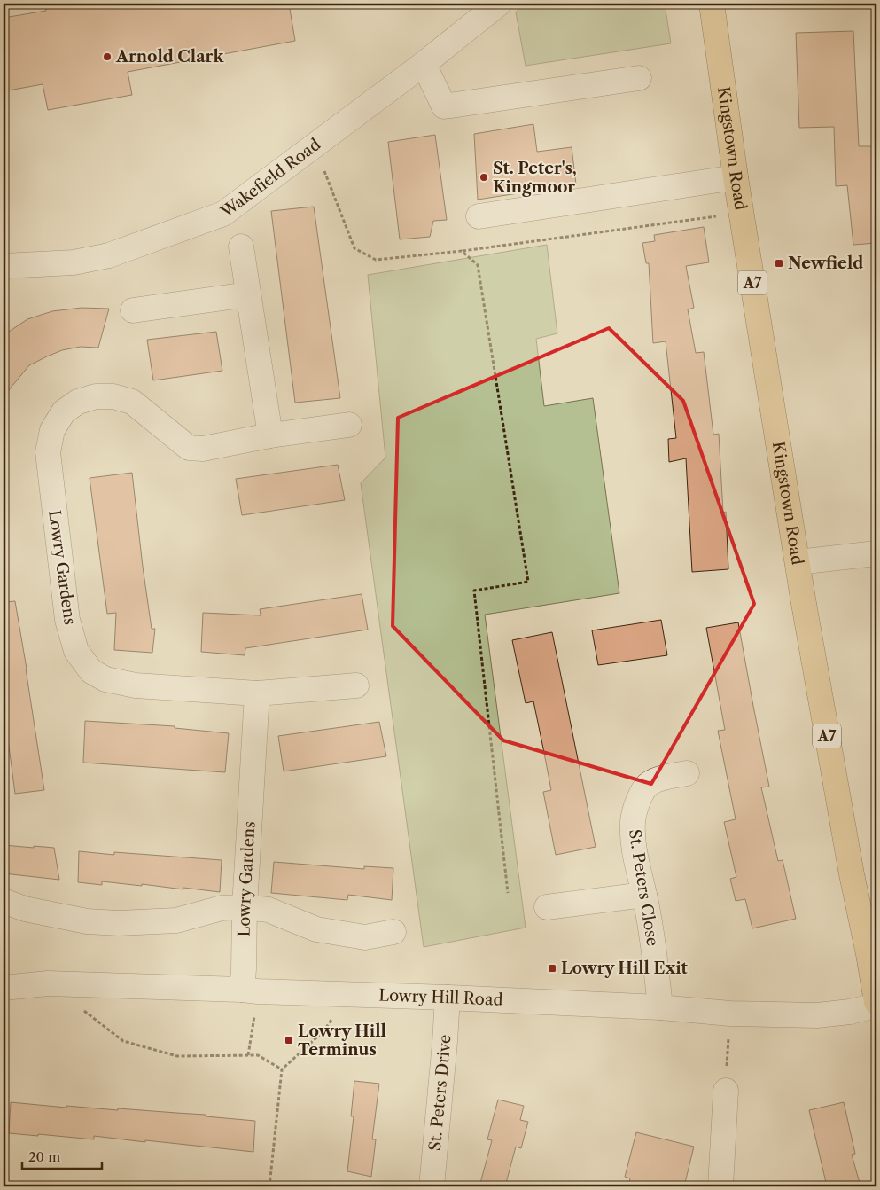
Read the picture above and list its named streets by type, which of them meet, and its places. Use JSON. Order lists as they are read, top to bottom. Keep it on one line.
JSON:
{"streets":{"main road":["Kingstown Road","A7"],"street":["Wakefield Road","Lowry Gardens","St. Peters Close","Lowry Hill Road","St. Peters Drive"]},"crossings":[["Lowry Gardens","Lowry Hill Road"],["St. Peters Close","Lowry Hill Road"],["Lowry Hill Road","St. Peters Drive"]],"places":{"other":["Arnold Clark","St. Peter's, Kingmoor"],"transit":["Newfield","Lowry Hill Exit","Lowry Hill Terminus"]},"scale_bar":"20 m"}
